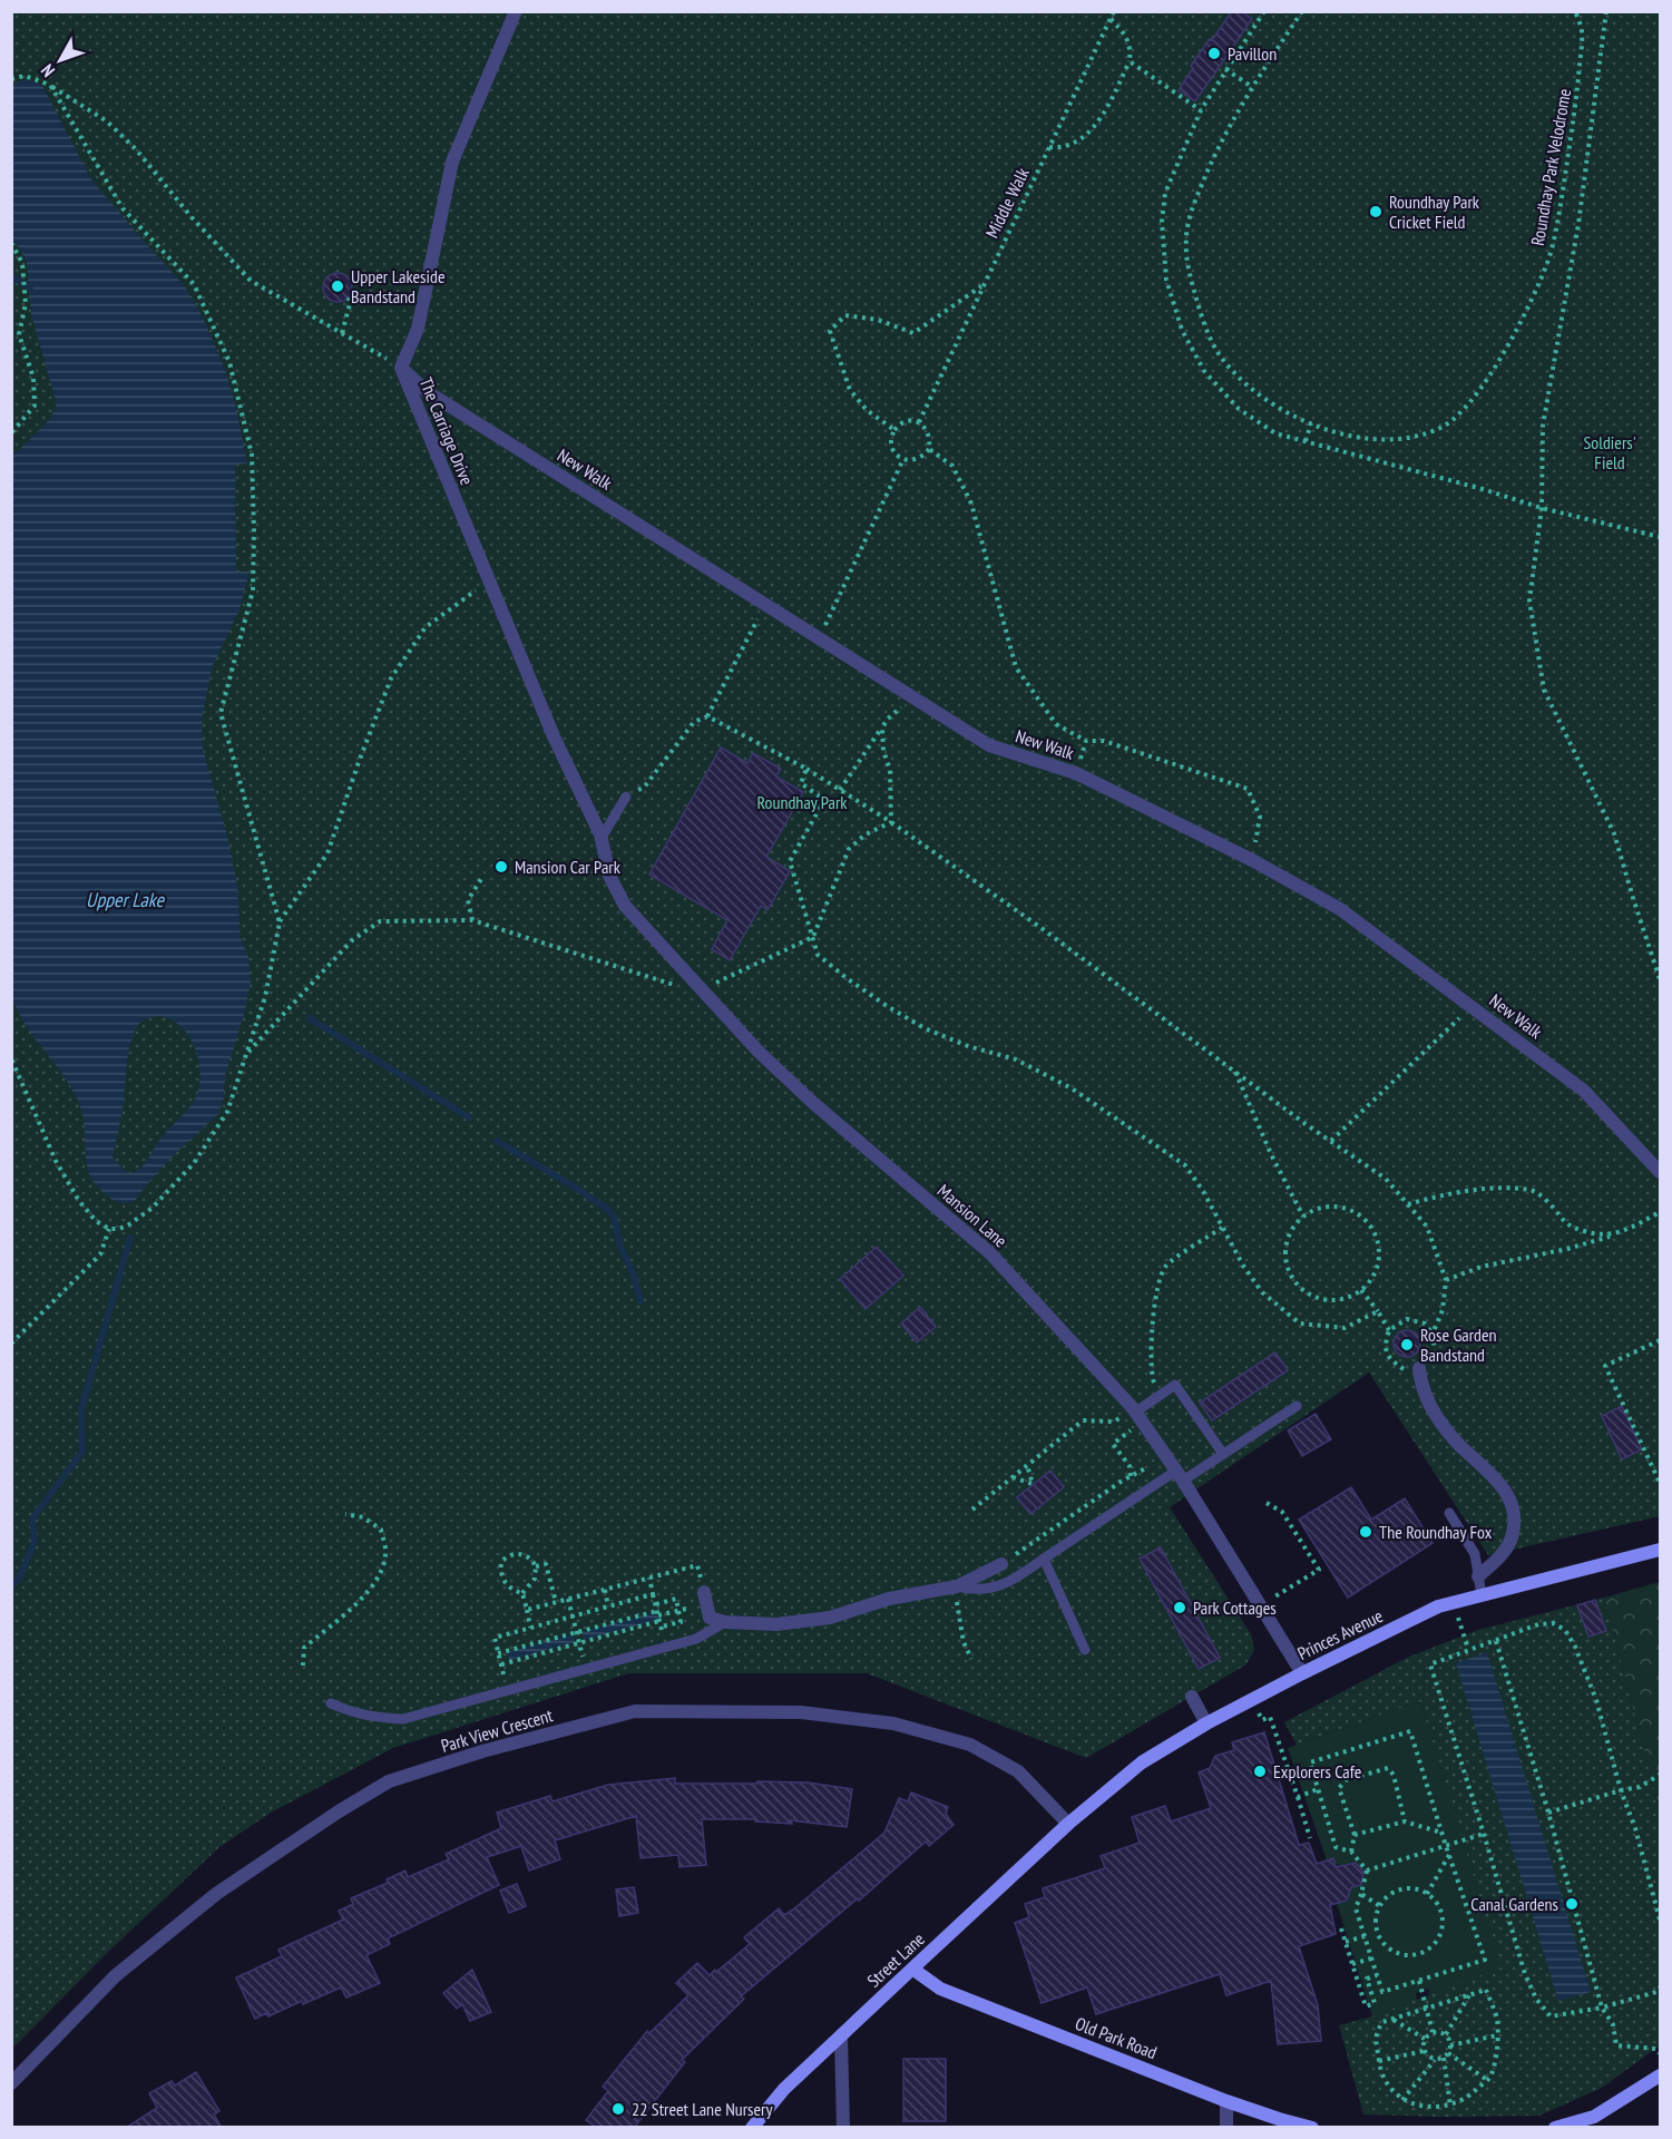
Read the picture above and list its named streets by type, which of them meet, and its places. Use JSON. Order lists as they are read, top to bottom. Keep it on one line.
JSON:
{"streets":{"street":["The Carriage Drive","New Walk","Mansion Lane","Princes Avenue","Park View Crescent","Street Lane","Old Park Road"],"path":["Roundhay Park Velodrome","Middle Walk"]},"crossings":[["The Carriage Drive","New Walk"],["The Carriage Drive","Mansion Lane"],["Mansion Lane","Princes Avenue"],["Princes Avenue","Park View Crescent"],["Princes Avenue","Street Lane"],["Park View Crescent","Street Lane"],["Street Lane","Old Park Road"]],"water":["Upper Lake"],"parks":["Soldiers' Field","Roundhay Park"],"places":["Pavillon","Roundhay Park Cricket Field","Upper Lakeside Bandstand","Mansion Car Park","Rose Garden Bandstand","The Roundhay Fox","Park Cottages","Explorers Cafe","Canal Gardens","22 Street Lane Nursery"],"north":"bottom left"}
